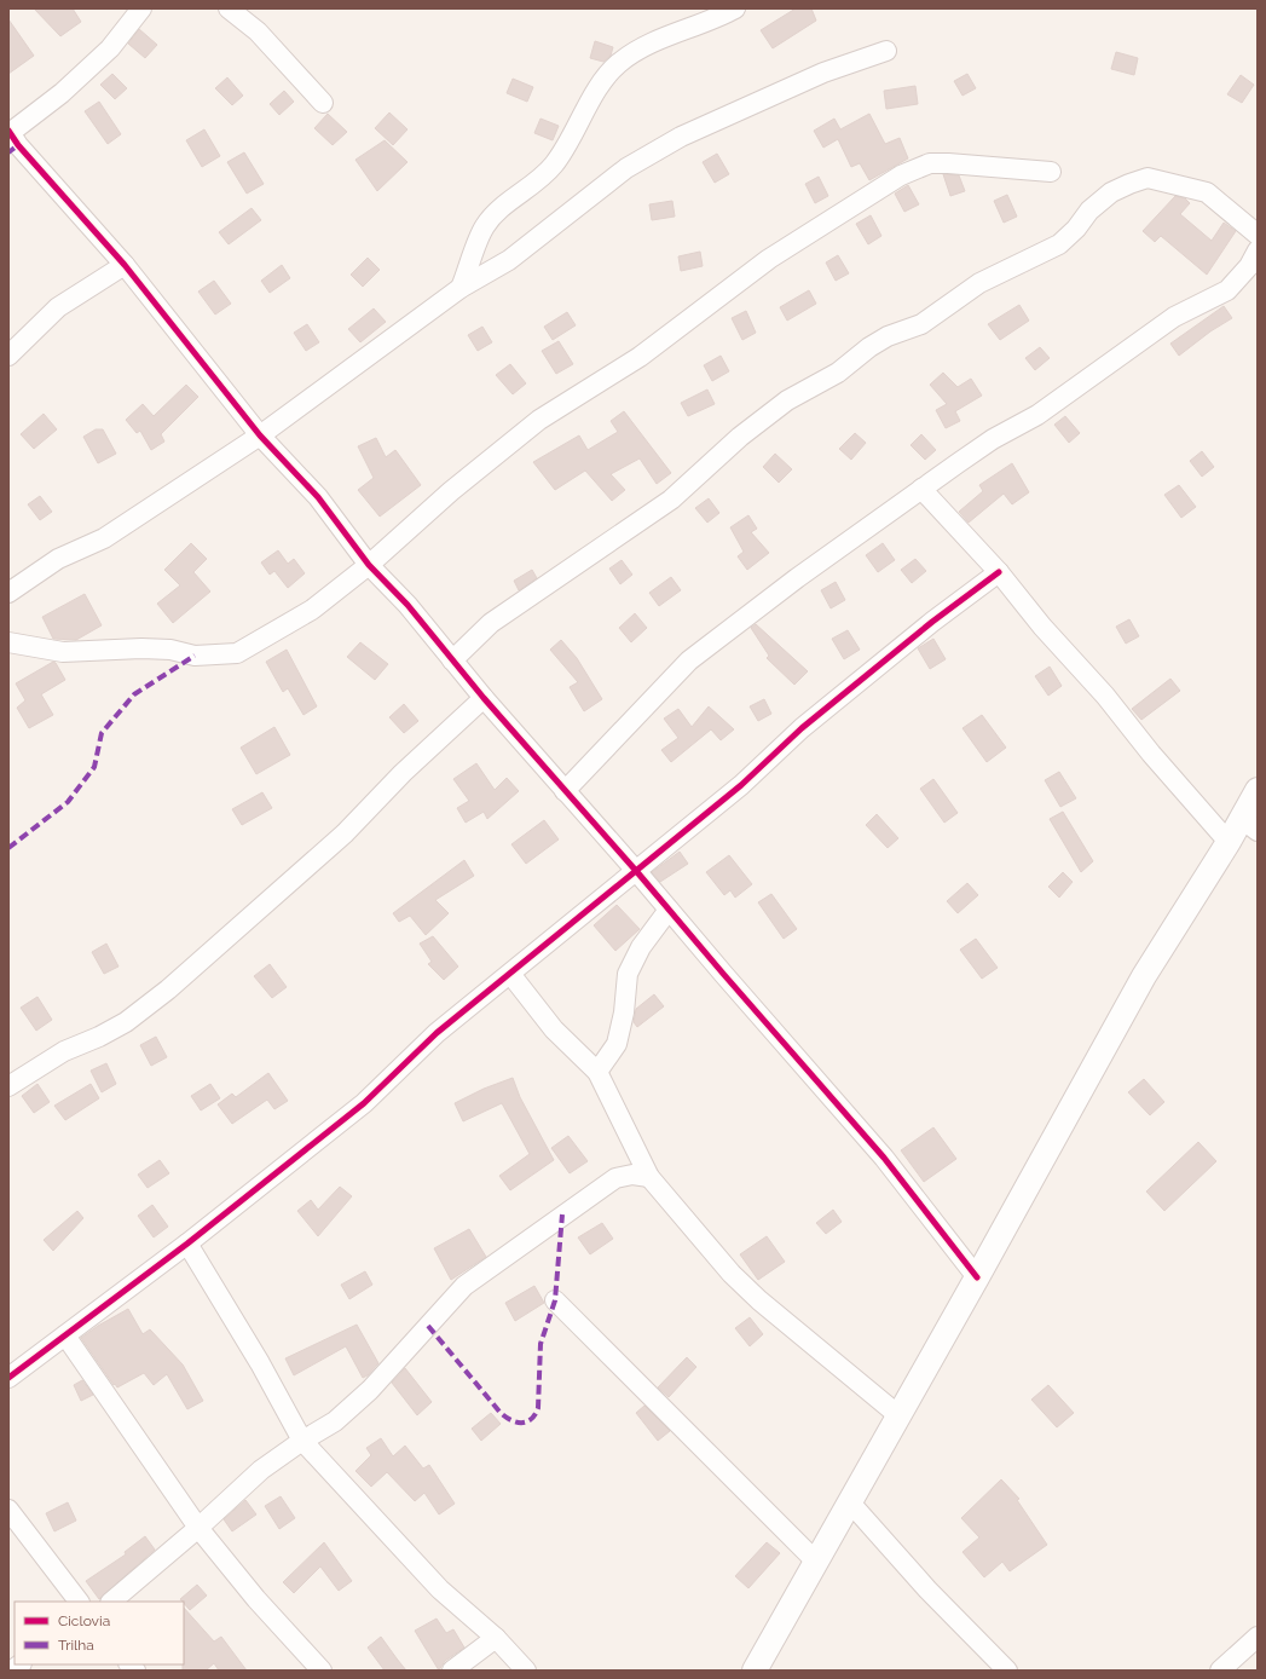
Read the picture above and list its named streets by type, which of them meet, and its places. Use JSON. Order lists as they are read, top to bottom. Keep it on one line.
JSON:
{"legend":["Ciclovia","Trilha"]}
